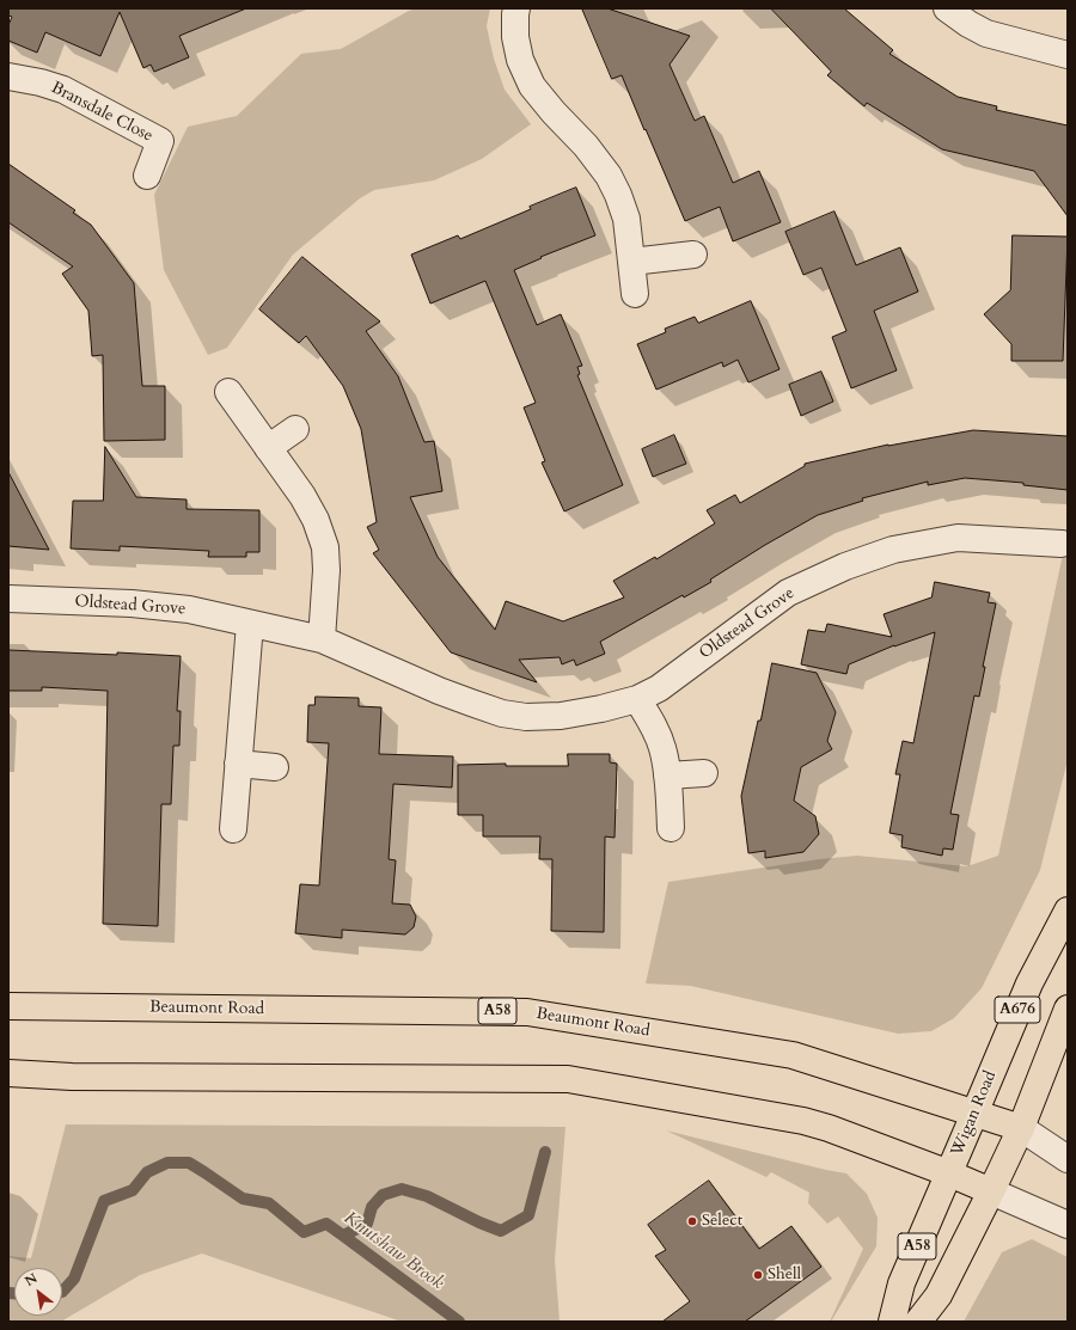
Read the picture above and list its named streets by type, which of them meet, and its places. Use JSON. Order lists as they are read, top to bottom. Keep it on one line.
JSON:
{"streets":{"main road":["Beaumont Road","A676","A58","Wigan Road"],"street":["Bransdale Close","Oldstead Grove"]},"crossings":[["Beaumont Road","A676"],["Beaumont Road","A58"],["Beaumont Road","Wigan Road"],["A676","A58"]],"water":["Knutshaw Brook"],"places":["Select","Shell"],"north":"top left"}
